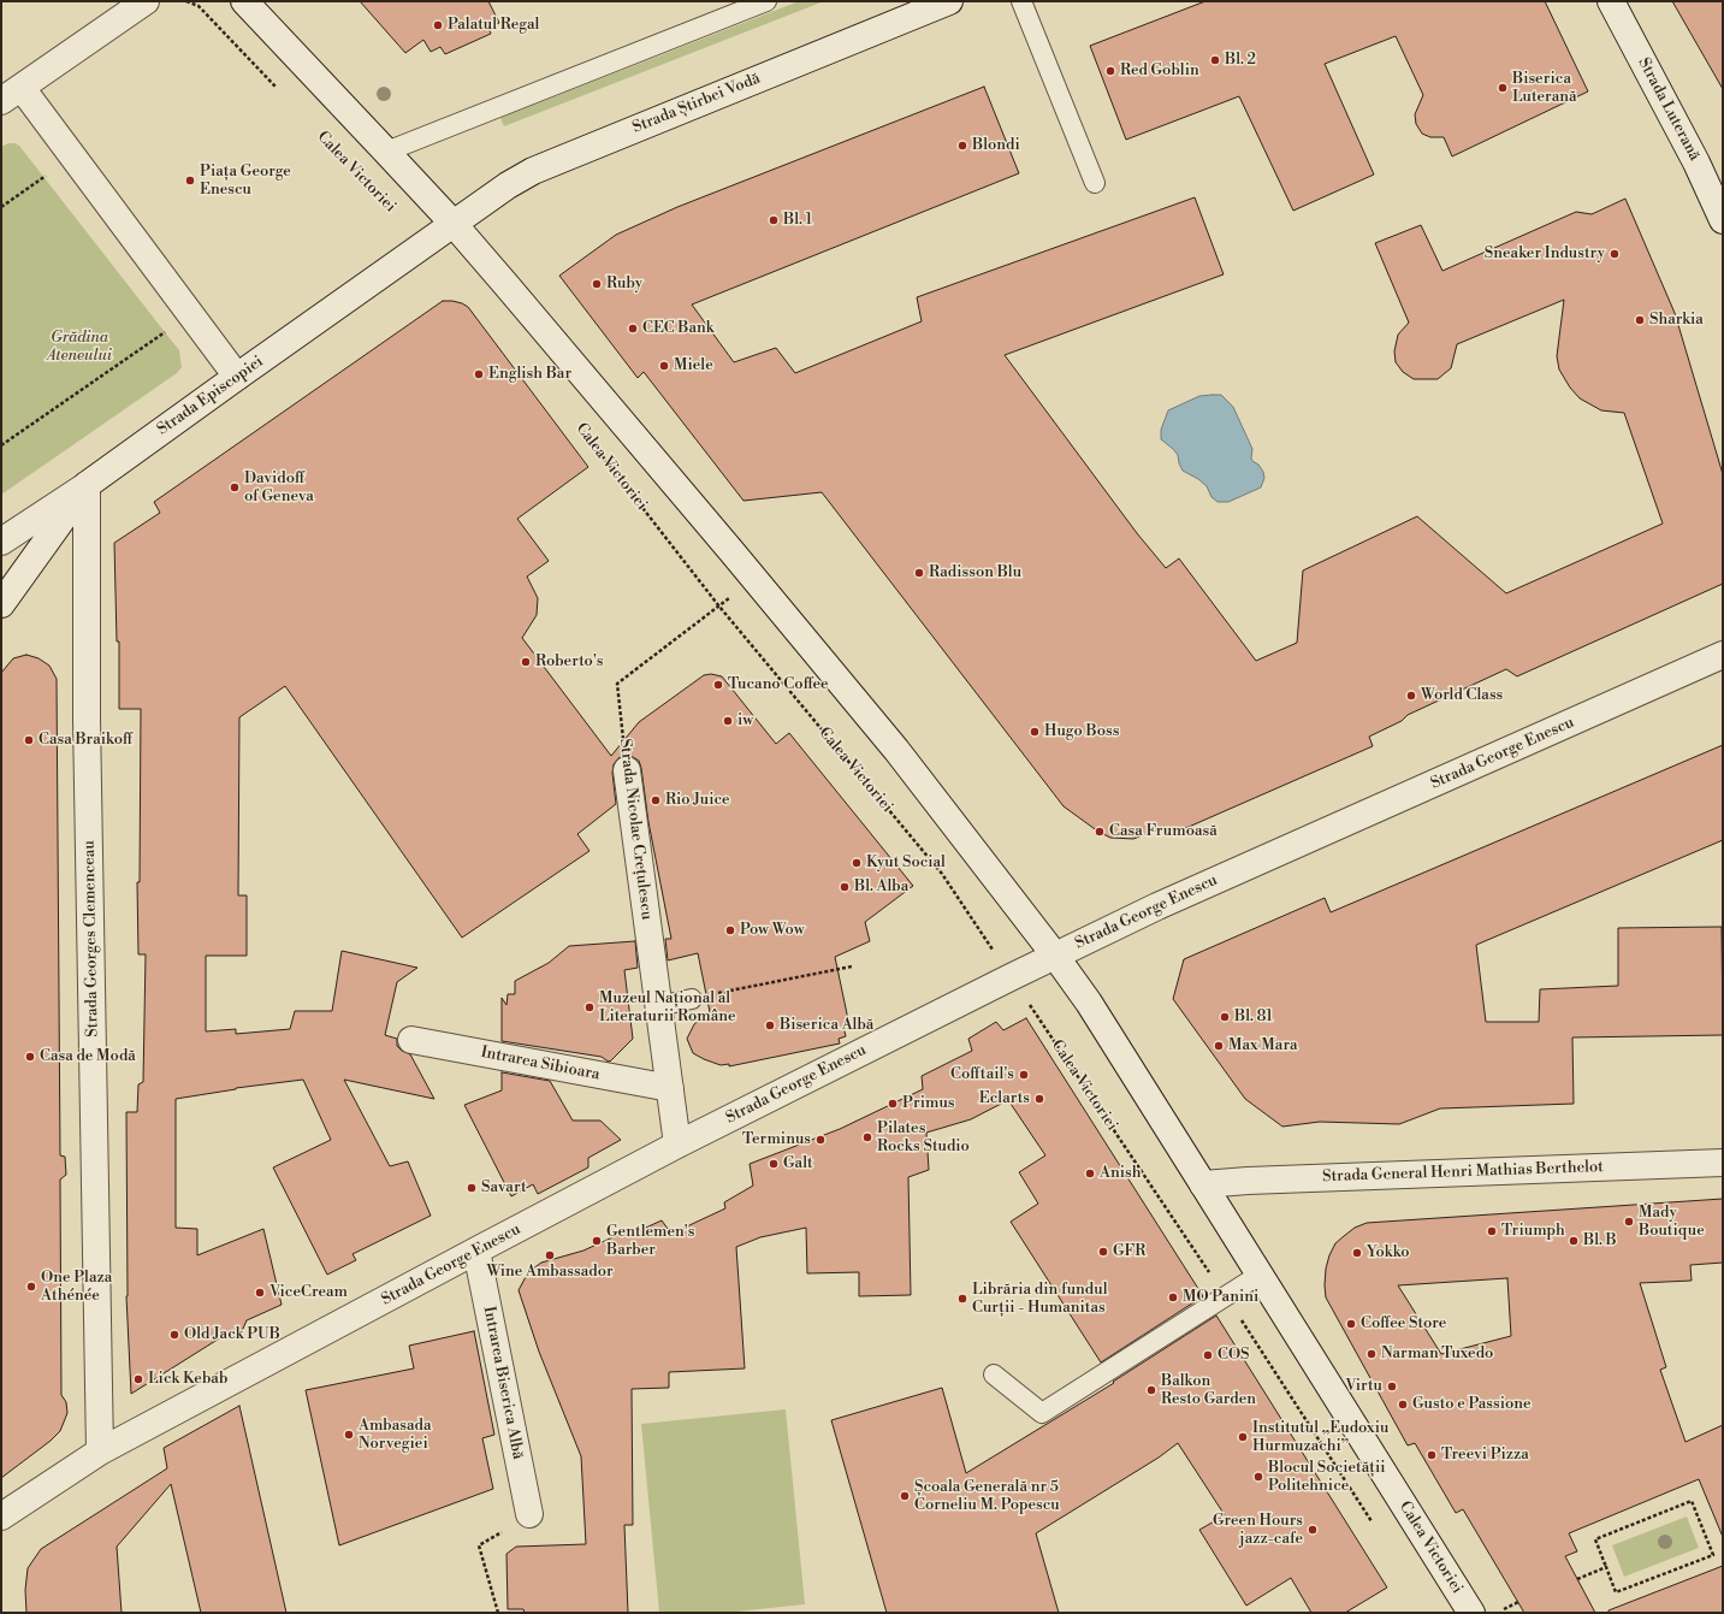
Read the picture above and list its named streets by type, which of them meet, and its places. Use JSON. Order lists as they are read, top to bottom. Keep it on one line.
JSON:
{"streets":{"street":["Strada Știrbei Vodă","Strada Luterană","Calea Victoriei","Strada Episcopiei","Strada George Enescu","Strada Nicolae Crețulescu","Strada Georges Clemenceau","Intrarea Sibioara","Strada General Henri Mathias Berthelot","Intrarea Biserica Albă"]},"crossings":[["Strada Știrbei Vodă","Calea Victoriei"],["Strada Știrbei Vodă","Strada Episcopiei"],["Calea Victoriei","Strada Episcopiei"],["Calea Victoriei","Strada George Enescu"],["Calea Victoriei","Strada Nicolae Crețulescu"],["Calea Victoriei","Strada General Henri Mathias Berthelot"],["Strada Episcopiei","Strada Georges Clemenceau"],["Strada George Enescu","Strada Nicolae Crețulescu"],["Strada George Enescu","Strada Georges Clemenceau"],["Strada George Enescu","Intrarea Biserica Albă"],["Strada Nicolae Crețulescu","Intrarea Sibioara"]],"parks":["Grădina Ateneului"],"places":["Palatul Regal","Bl. 2","Red Goblin","Biserica Luterană","Blondi","Piața George Enescu","Bl. 1","Sneaker Industry","Ruby","Sharkia","CEC Bank","Miele","English Bar","Davidoff of Geneva","Radisson Blu","Roberto's","Tucano Coffee","World Class","iw","Hugo Boss","Casa Braikoff","Rio Juice","Casa Frumoasă","Kyut Social","Bl. Alba","Pow Wow","Muzeul Național al Literaturii Române","Bl. 81","Biserica Albă","Max Mara","Casa de Modă","Cofftail's","Eclarts","Primus","Pilates Rocks Studio","Terminus","Galt","Anish","Savart","Mady Boutique","Triumph","Gentlemen's Barber","Bl. B","GFR","Yokko","Wine Ambassador","One Plaza Athénée","ViceCream","MO Panini","Librăria din fundul Curții - Humanitas","Coffee Store","Old Jack PUB","Narman Tuxedo","COS","Lick Kebab","Virtu","Balkon Resto Garden","Gusto e Passione","Ambasada Norvegiei","Institutul „Eudoxiu Hurmuzachi”","Treevi Pizza","Blocul Societății Politehnice","Școala Generală nr 5 Corneliu M. Popescu","Green Hours jazz-cafe"]}
